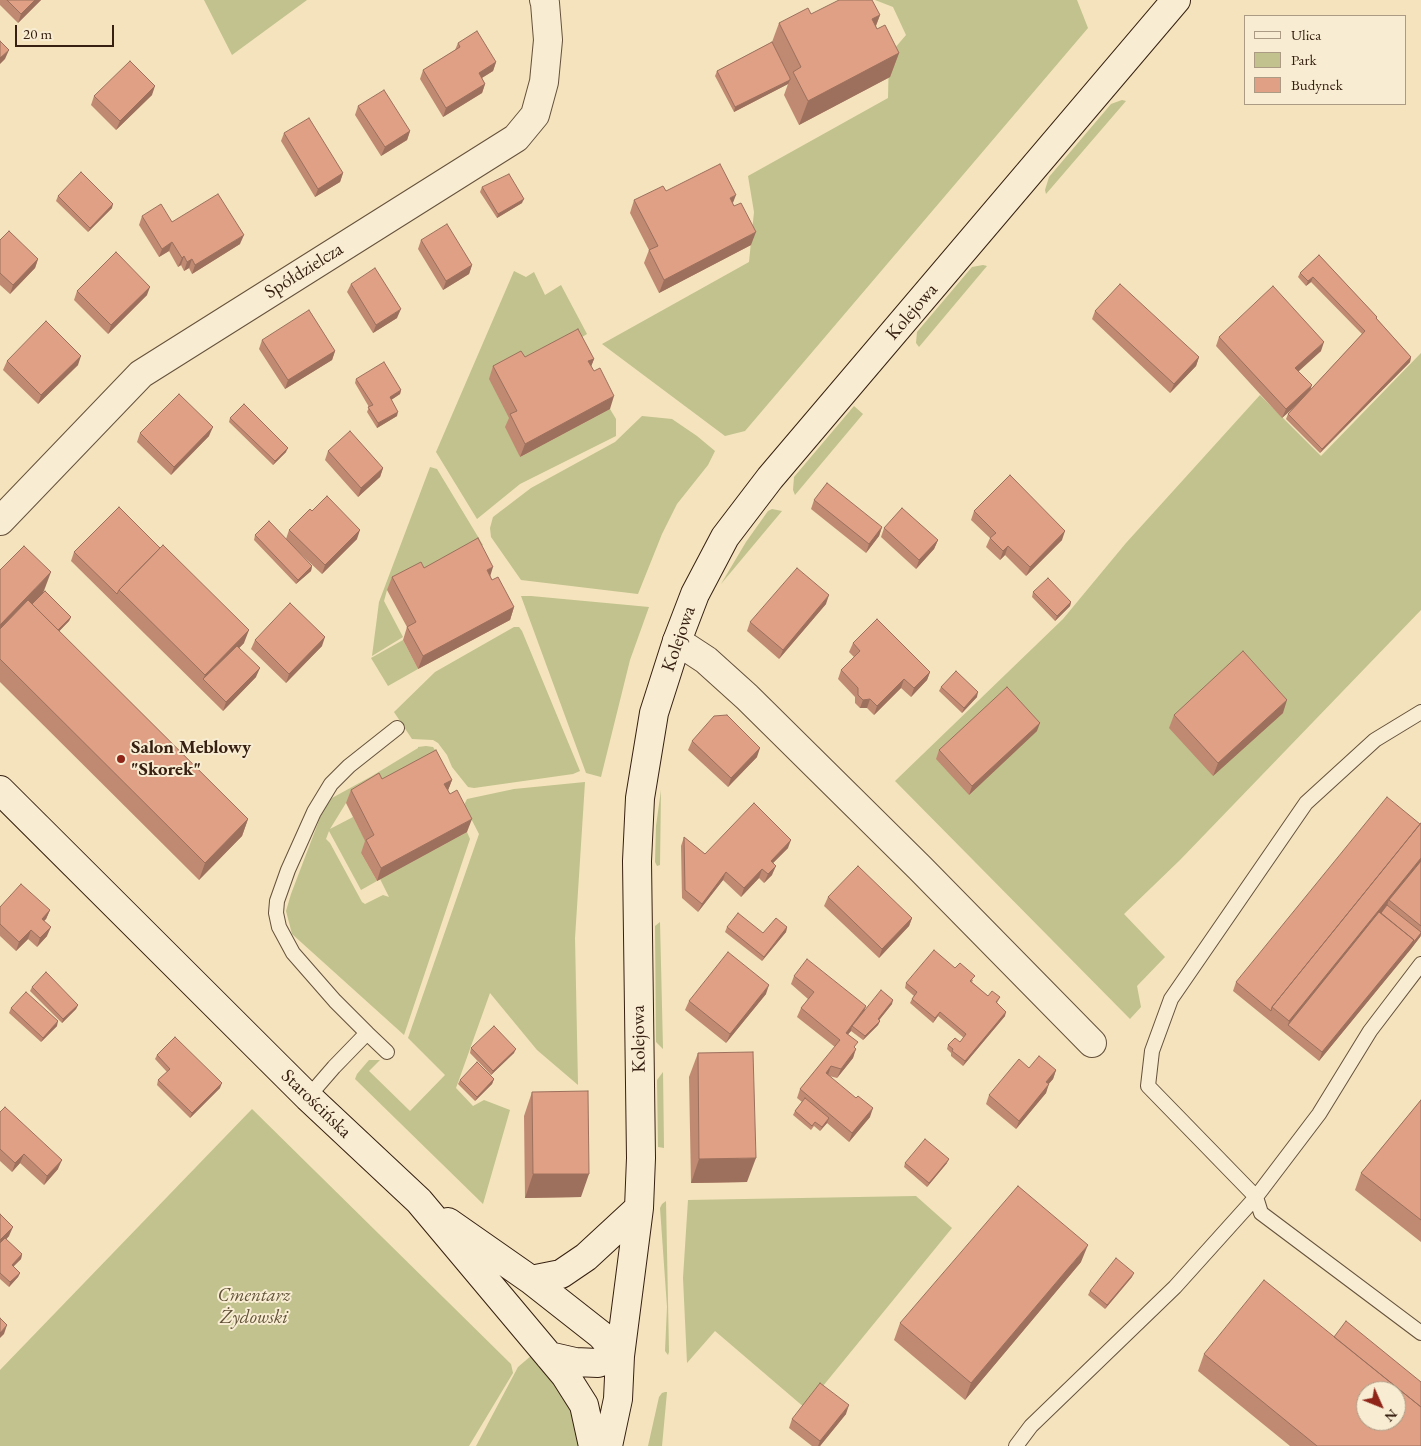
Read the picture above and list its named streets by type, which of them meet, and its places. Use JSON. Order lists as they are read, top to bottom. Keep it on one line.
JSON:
{"streets":{"street":["Spółdzielcza","Kolejowa","Starościńska"]},"parks":["Cmentarz Żydowski"],"places":["Salon Meblowy \"Skorek\""],"legend":["Ulica","Park","Budynek"],"scale_bar":"20 m","north":"bottom right"}
